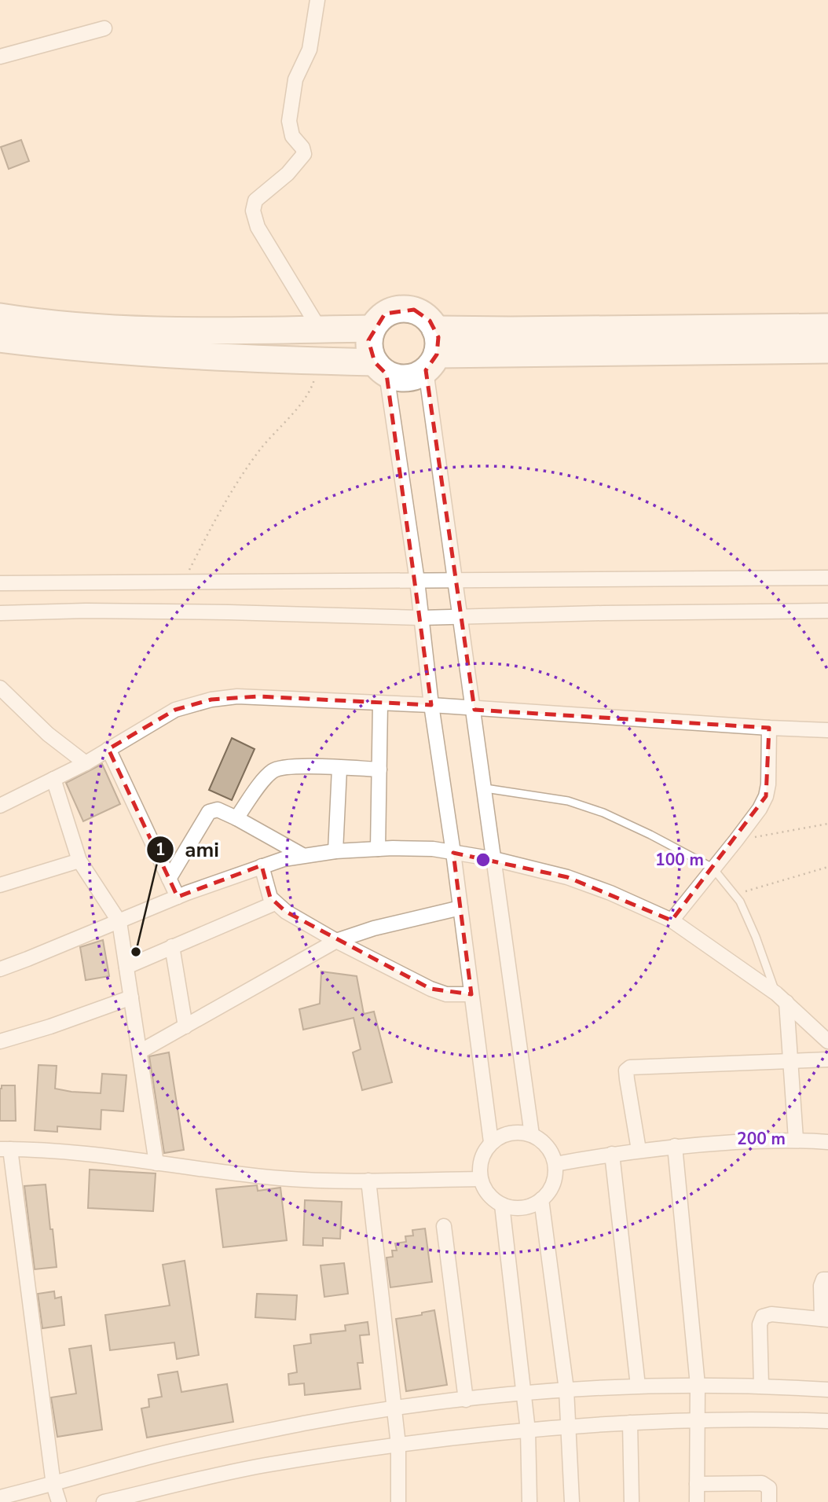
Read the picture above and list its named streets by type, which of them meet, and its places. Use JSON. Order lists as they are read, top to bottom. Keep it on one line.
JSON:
{"places":["ami"],"rings":["100 m","200 m"]}
